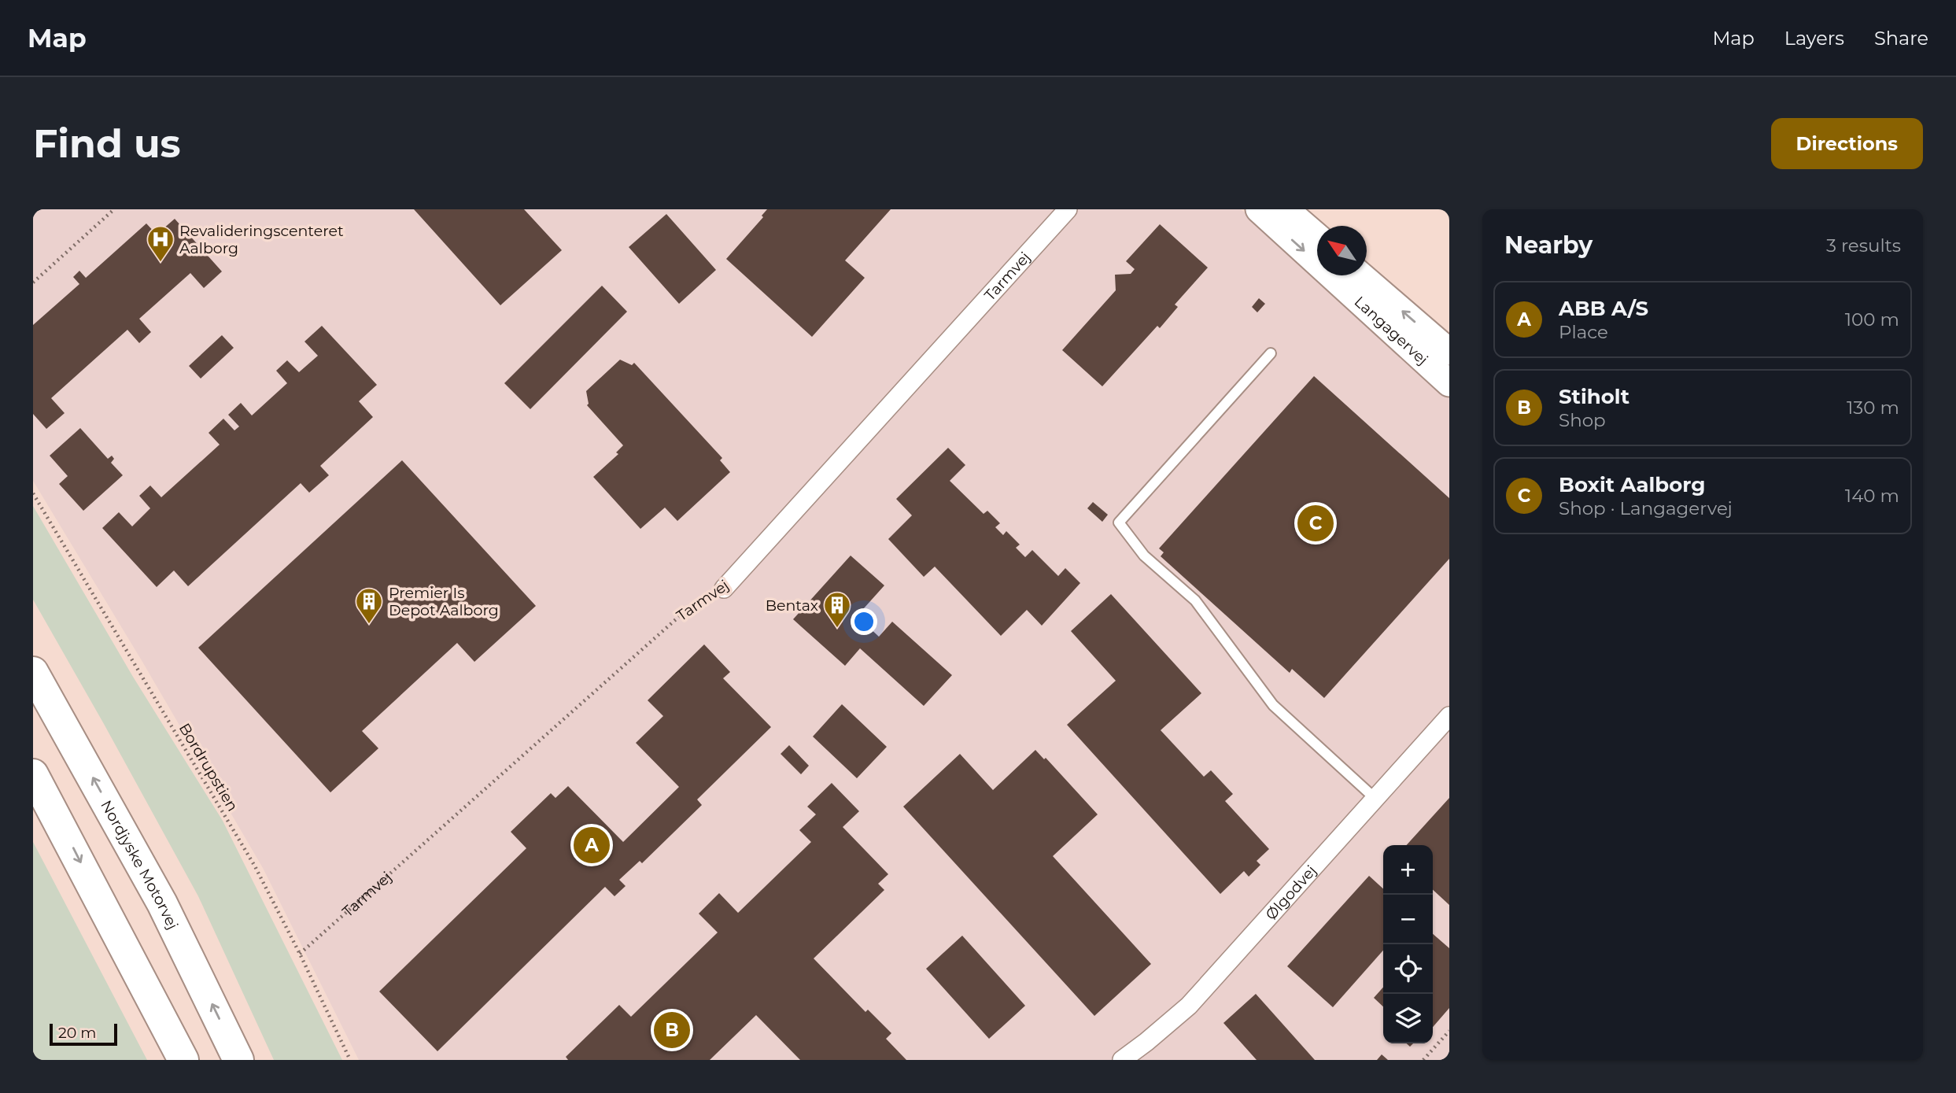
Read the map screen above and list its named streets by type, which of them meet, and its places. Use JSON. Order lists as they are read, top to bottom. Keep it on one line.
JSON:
{"streets":{"highway":["Nordjyske Motorvej"],"street":["Tarmvej","Langagervej","Ølgodvej"],"path":["Bordrupstien"]},"crossings":[["Tarmvej","Bordrupstien"]],"places":{"hospital":["Revalideringscenteret Aalborg"],"building":["Premier Is Depot Aalborg","Bentax"]},"scale_bar":"20 m","north":"top left","page":{"header":"Map","nav":["Map","Layers","Share"],"buttons":"Directions","title":"Find us","heading":["Nearby","3 results"],"list":[{"mark":"A","name":"ABB A/S","note":"Place","value":"100 m"},{"mark":"B","name":"Stiholt","note":"Shop","value":"130 m"},{"mark":"C","name":"Boxit Aalborg","note":"Shop · Langagervej","value":"140 m"}],"pins":["C","A","B"],"map_buttons":["+","−"],"scale":"20 m"}}
